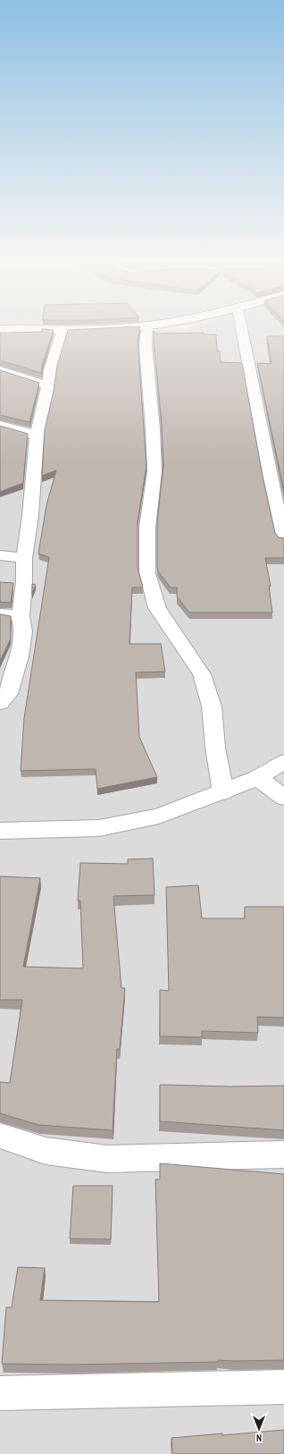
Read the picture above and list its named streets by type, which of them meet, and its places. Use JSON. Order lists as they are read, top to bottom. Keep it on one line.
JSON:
{"north":"bottom"}
